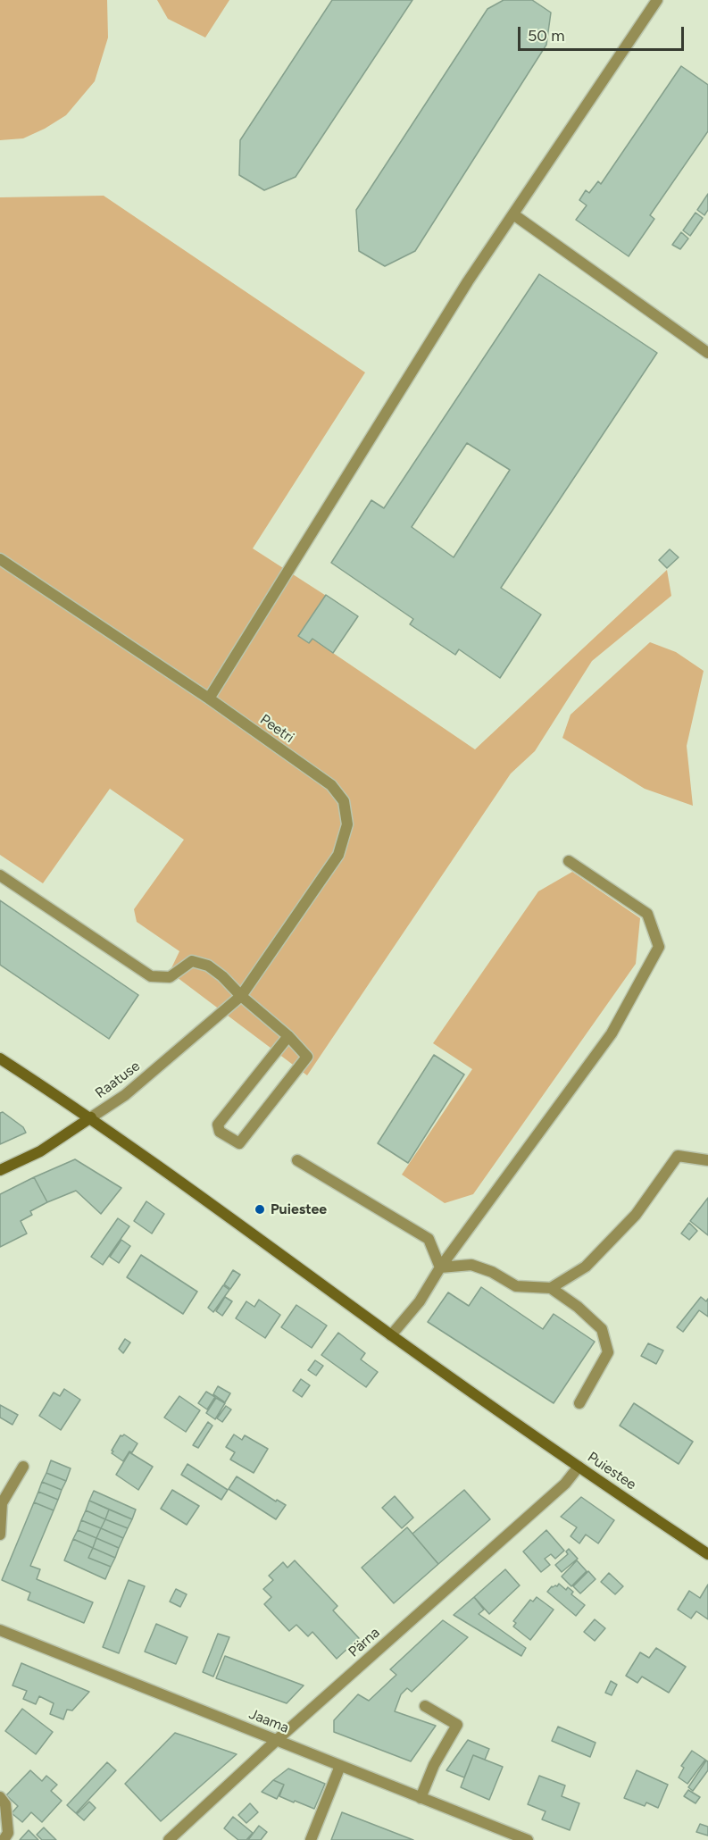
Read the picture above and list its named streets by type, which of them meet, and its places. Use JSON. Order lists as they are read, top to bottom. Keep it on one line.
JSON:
{"streets":{"main road":["Raatuse","Puiestee"],"street":["Peetri","Pärna","Jaama"]},"crossings":[["Peetri","Raatuse"],["Raatuse","Puiestee"],["Puiestee","Pärna"],["Pärna","Jaama"]],"places":["Puiestee"],"scale_bar":"50 m"}
